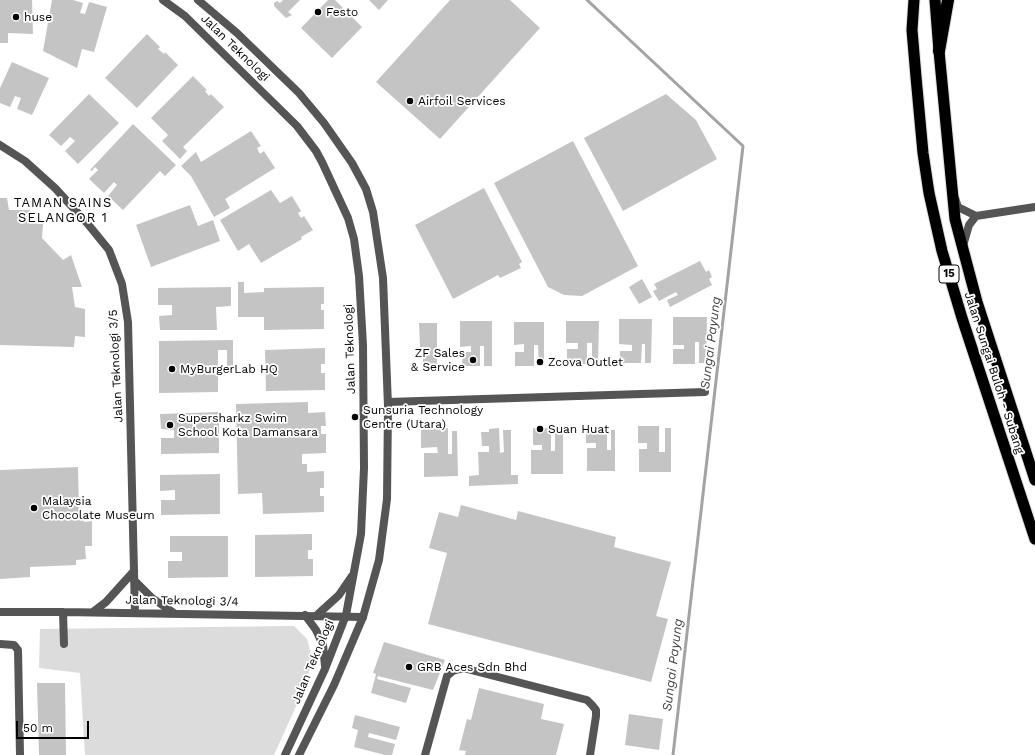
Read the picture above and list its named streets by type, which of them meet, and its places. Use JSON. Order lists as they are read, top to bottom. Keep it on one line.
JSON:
{"streets":{"highway":["15","Jalan Sungai Buloh - Subang"],"street":["Jalan Teknologi","Jalan Teknologi 3/5","Jalan Teknologi 3/4"]},"crossings":[["Jalan Teknologi","Jalan Teknologi 3/4"],["Jalan Teknologi 3/5","Jalan Teknologi 3/4"]],"districts":["TAMAN SAINS SELANGOR 1"],"water":["Sungai Payung"],"places":["Festo","huse","Airfoil Services","ZF Sales & Service","Zcova Outlet","MyBurgerLab HQ","Sunsuria Technology Centre (Utara)","Supersharkz Swim School Kota Damansara","Suan Huat","Malaysia Chocolate Museum","GRB Aces Sdn Bhd"],"scale_bar":"50 m"}
